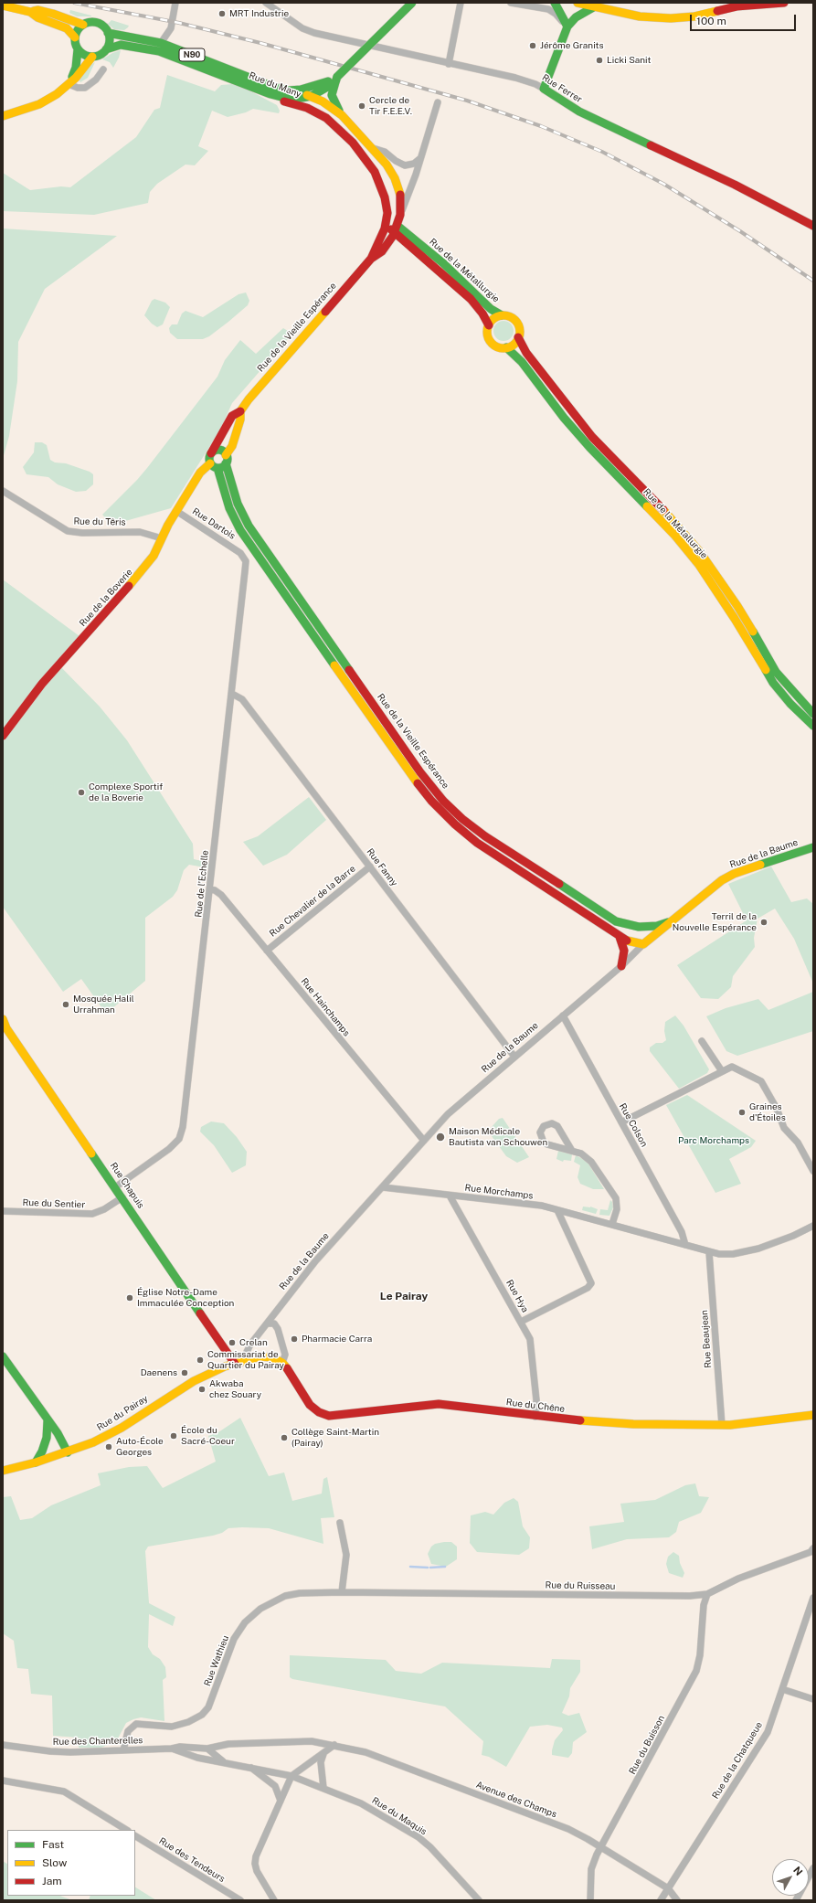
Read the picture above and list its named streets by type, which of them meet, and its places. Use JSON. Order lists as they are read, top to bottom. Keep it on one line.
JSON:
{"streets":{"street":["N90","Rue du Many","Rue Ferrer","Rue de la Métallurgie","Rue de la Vieille Espérance","Rue du Têris","Rue Dartois","Rue de la Boverie","Rue de la Baume","Rue Fanny","Rue de l'Echelle","Rue Chevalier de la Barre","Rue Hainchamps","Rue Colson","Rue Chapuis","Rue Morchamps","Rue du Sentier","Rue Hya","Rue Beaujean","Rue du Chêne","Rue du Pairay","Rue du Ruisseau","Rue Wathieu","Rue des Chanterelles","Rue du Buisson","Rue de la Chatqueue","Avenue des Champs","Rue du Maquis","Rue des Tendeurs"]},"crossings":[["N90","Rue du Many"],["Rue du Many","Rue de la Métallurgie"],["Rue du Many","Rue de la Vieille Espérance"],["Rue de la Métallurgie","Rue de la Vieille Espérance"],["Rue de la Vieille Espérance","Rue de la Boverie"],["Rue de la Vieille Espérance","Rue de la Baume"],["Rue du Têris","Rue de la Boverie"],["Rue Dartois","Rue de la Boverie"],["Rue Dartois","Rue de l'Echelle"],["Rue de la Baume","Rue Fanny"],["Rue de la Baume","Rue Hainchamps"],["Rue de la Baume","Rue Colson"],["Rue de la Baume","Rue Morchamps"],["Rue de la Baume","Rue du Pairay"],["Rue Fanny","Rue de l'Echelle"],["Rue Fanny","Rue Chevalier de la Barre"],["Rue de l'Echelle","Rue Hainchamps"],["Rue de l'Echelle","Rue Chapuis"],["Rue Chevalier de la Barre","Rue Hainchamps"],["Rue Colson","Rue Morchamps"],["Rue Chapuis","Rue du Sentier"],["Rue Chapuis","Rue du Pairay"],["Rue Morchamps","Rue Hya"],["Rue Morchamps","Rue Beaujean"],["Rue Hya","Rue du Chêne"],["Rue Beaujean","Rue du Chêne"],["Rue du Chêne","Rue du Pairay"],["Rue du Ruisseau","Rue Wathieu"],["Rue du Ruisseau","Rue du Buisson"],["Rue Wathieu","Rue des Chanterelles"],["Rue des Chanterelles","Avenue des Champs"],["Rue des Chanterelles","Rue du Maquis"],["Rue du Buisson","Avenue des Champs"],["Rue de la Chatqueue","Avenue des Champs"]],"districts":["Le Pairay"],"parks":["Parc Morchamps"],"places":["MRT Industrie","Jérôme Granits","Licki Sanit","Cercle de Tir F.E.E.V.","Complexe Sportif de la Boverie","Terril de la Nouvelle Espérance","Mosquée Halil Urrahman","Graines d'Étoiles","Maison Médicale Bautista van Schouwen","Église Notre-Dame Immaculée Conception","Pharmacie Carra","Crelan","Commissariat de Quartier du Pairay","Daenens","Akwaba chez Souary","École du Sacré-Coeur","Collège Saint-Martin (Pairay)","Auto-École Georges"],"legend":["Fast","Slow","Jam"],"scale_bar":"100 m","north":"top right"}
